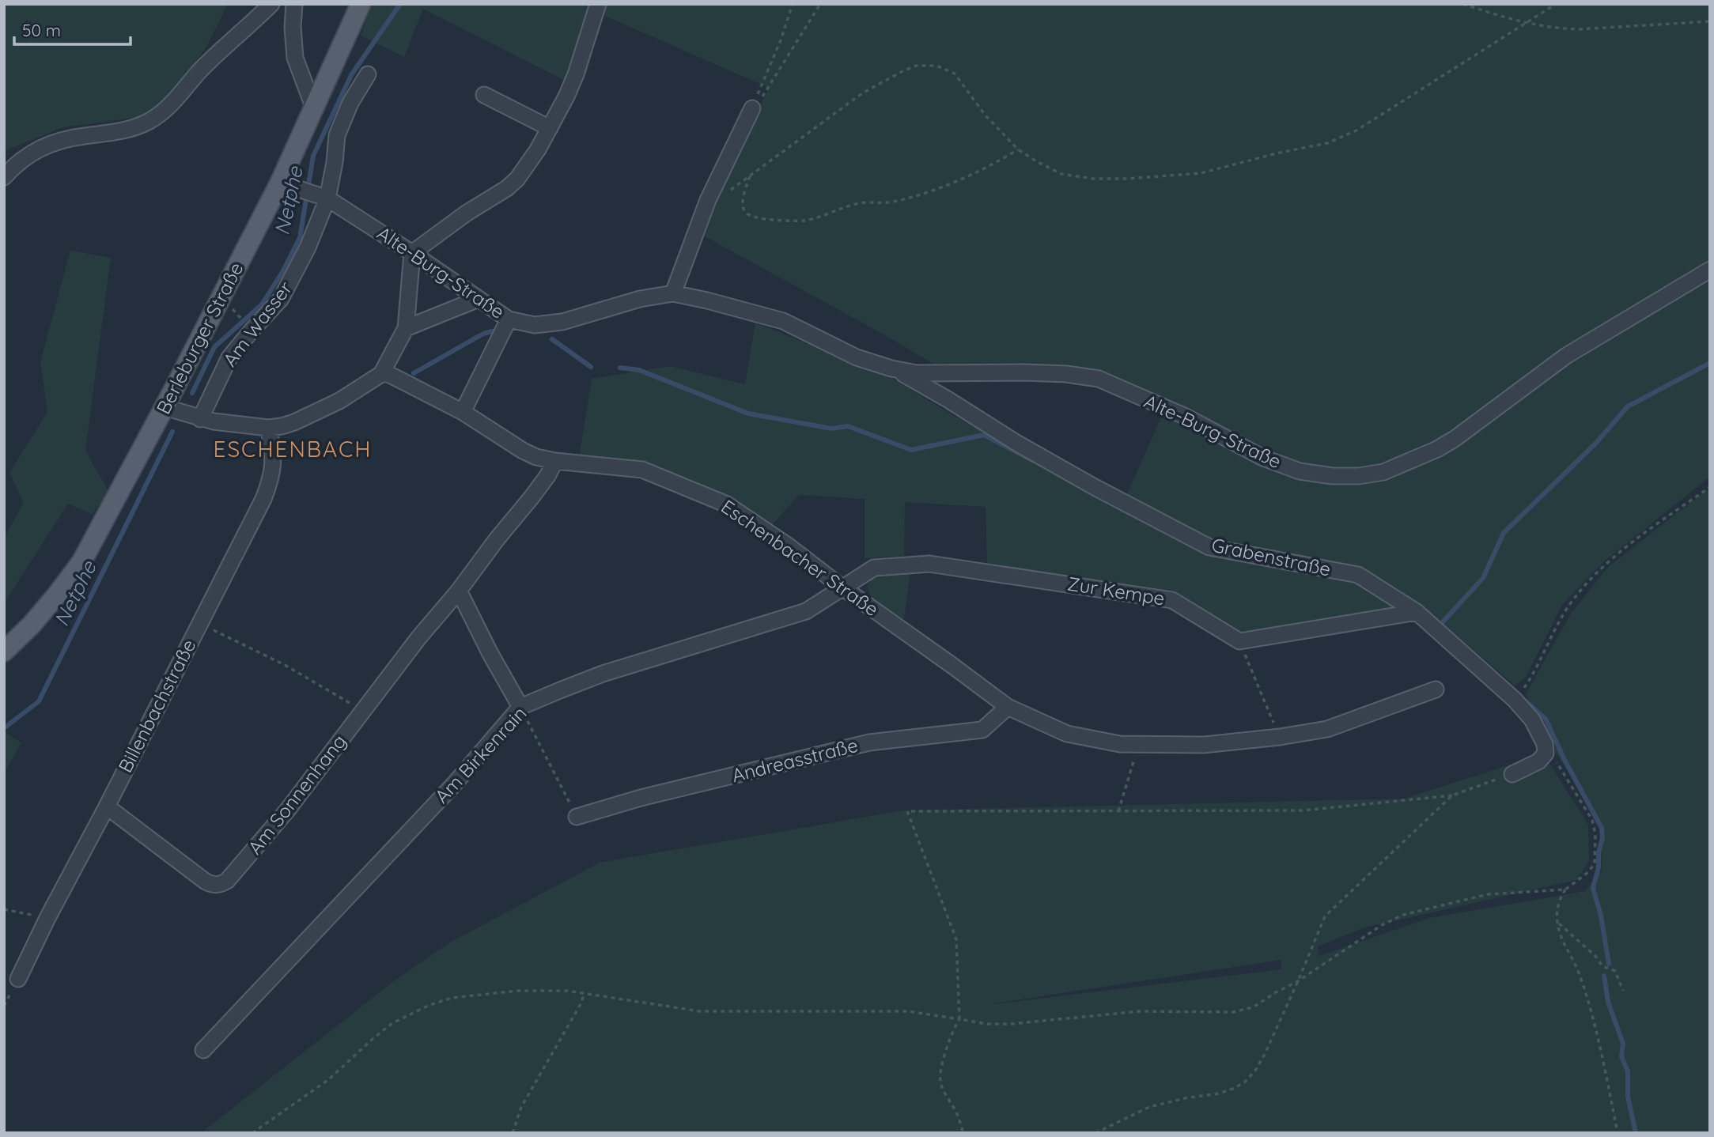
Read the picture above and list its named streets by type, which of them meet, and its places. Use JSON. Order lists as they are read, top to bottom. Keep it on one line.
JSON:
{"streets":{"main road":["Berleburger Straße"],"street":["Alte-Burg-Straße","Am Wasser","Grabenstraße","Eschenbacher Straße","Zur Kempe","Billenbachstraße","Am Birkenrain","Andreasstraße","Am Sonnenhang"]},"crossings":[["Alte-Burg-Straße","Am Wasser"],["Alte-Burg-Straße","Berleburger Straße"],["Alte-Burg-Straße","Grabenstraße"],["Eschenbacher Straße","Zur Kempe"],["Eschenbacher Straße","Am Birkenrain"],["Eschenbacher Straße","Andreasstraße"],["Eschenbacher Straße","Am Sonnenhang"],["Zur Kempe","Am Birkenrain"],["Billenbachstraße","Am Sonnenhang"]],"districts":["ESCHENBACH"],"water":["Netphe"],"scale_bar":"50 m"}
